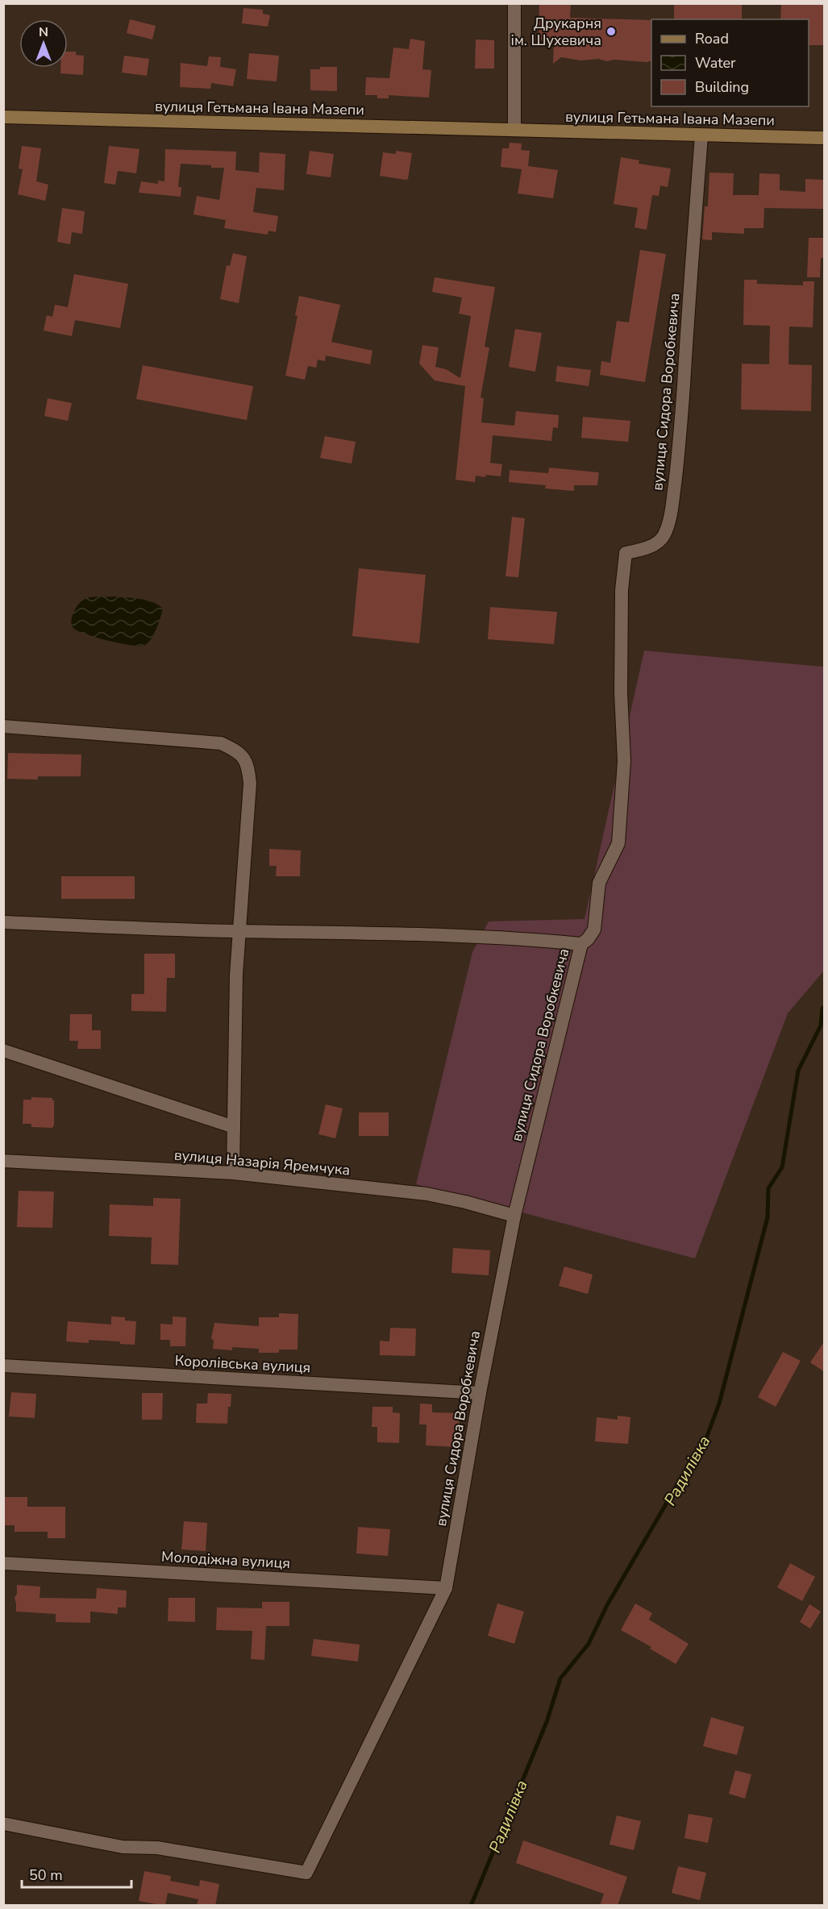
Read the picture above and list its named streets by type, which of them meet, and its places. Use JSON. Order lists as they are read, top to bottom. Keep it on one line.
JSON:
{"streets":{"main road":["вулиця Гетьмана Івана Мазепи"],"street":["вулиця Сидора Воробкевича","вулиця Назарія Яремчука","Королівська вулиця","Молодіжна вулиця"]},"crossings":[["вулиця Гетьмана Івана Мазепи","вулиця Сидора Воробкевича"],["вулиця Сидора Воробкевича","вулиця Назарія Яремчука"],["вулиця Сидора Воробкевича","Королівська вулиця"],["вулиця Сидора Воробкевича","Молодіжна вулиця"]],"water":["Радилівка"],"places":["Друкарня ім. Шухевича"],"legend":["Road","Water","Building"],"scale_bar":"50 m","north":"top"}
